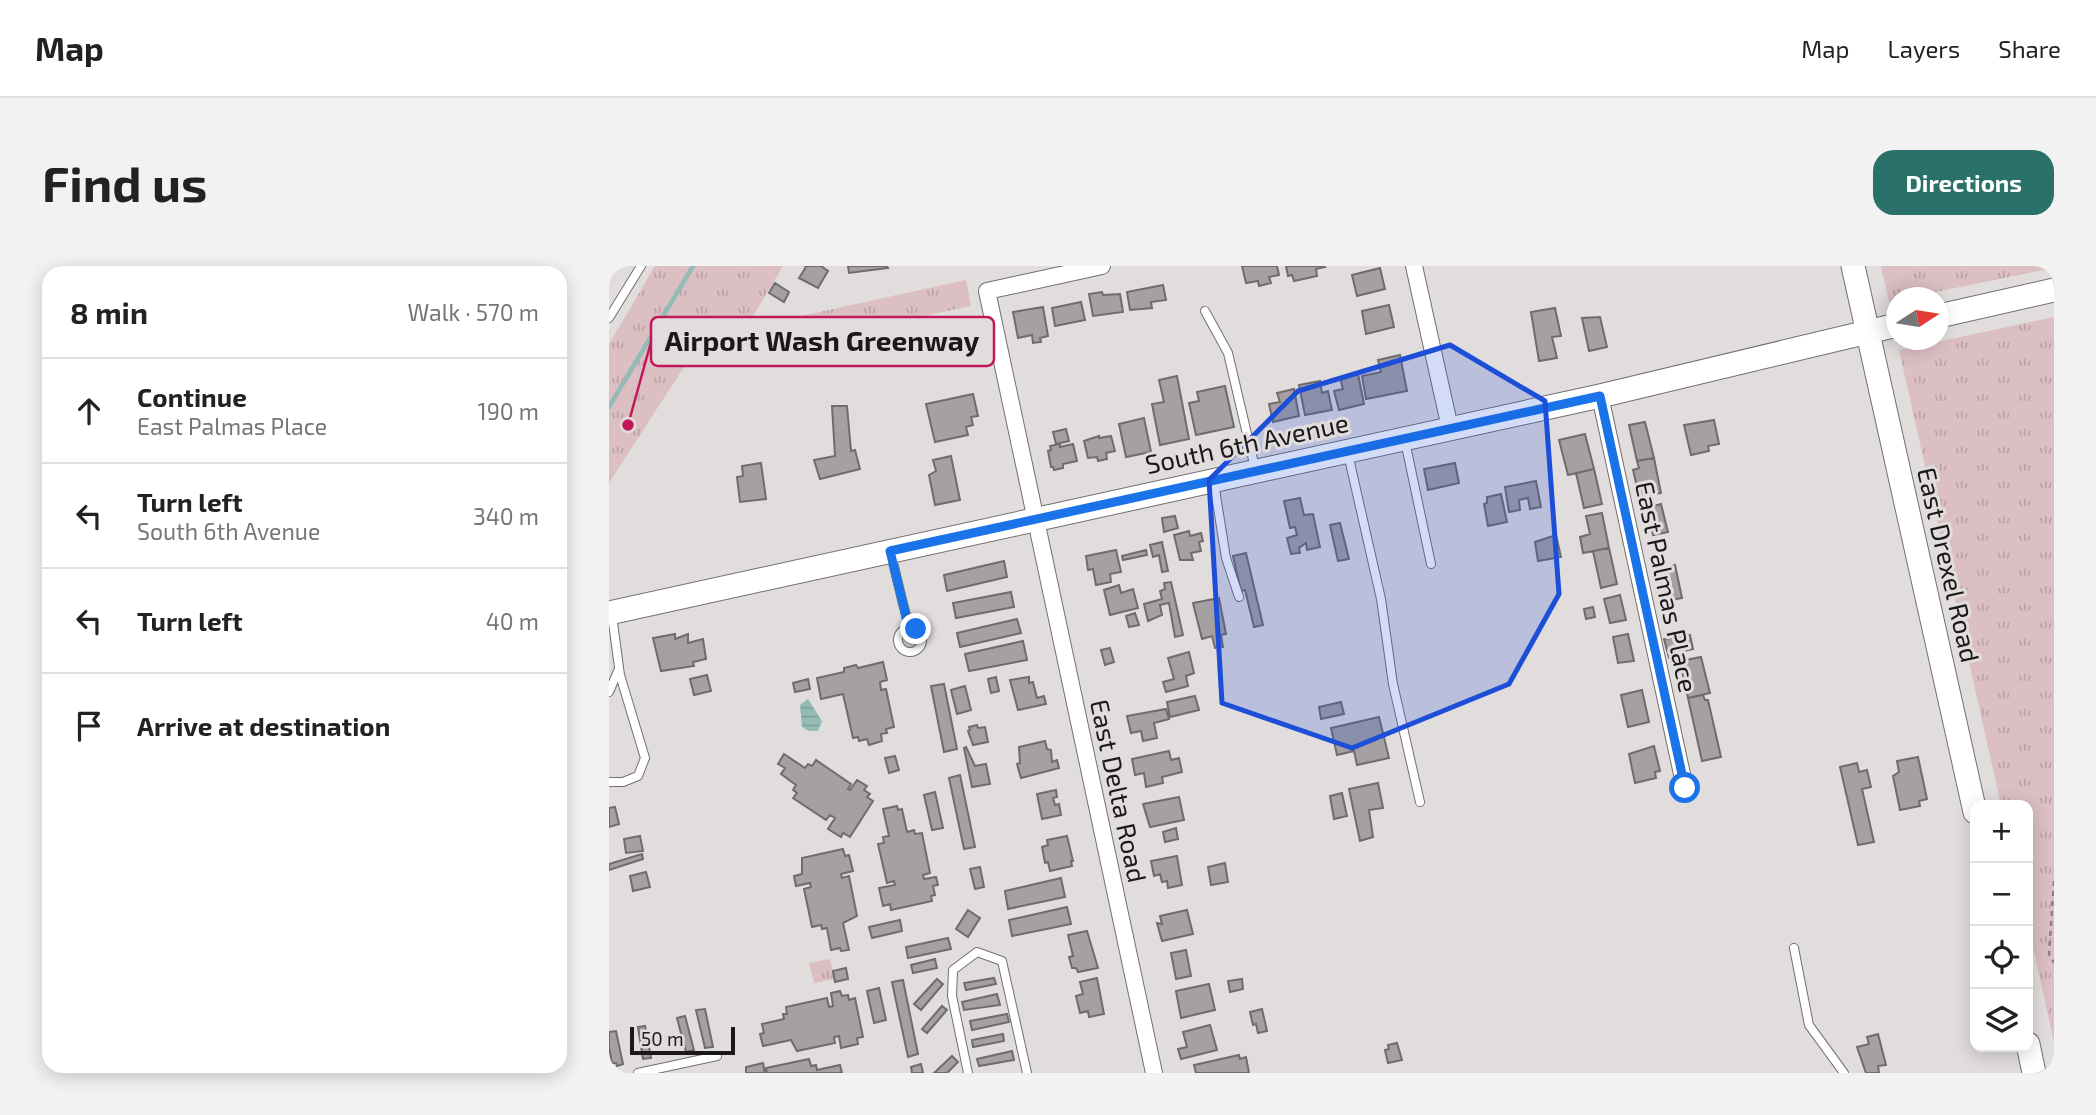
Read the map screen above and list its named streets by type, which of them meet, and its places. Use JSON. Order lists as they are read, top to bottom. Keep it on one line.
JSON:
{"streets":{"street":["South 6th Avenue","East Drexel Road","East Palmas Place","East Delta Road"]},"crossings":[["South 6th Avenue","East Drexel Road"],["South 6th Avenue","East Palmas Place"],["South 6th Avenue","East Delta Road"]],"places":["Airport Wash Greenway"],"scale_bar":"50 m","north":"right","page":{"header":"Map","nav":["Map","Layers","Share"],"buttons":"Directions","title":"Find us","heading":["8 min","Walk · 570 m"],"list":[["Continue","East Palmas Place","190 m"],["Turn left","South 6th Avenue","340 m"],["Turn left","40 m"],"Arrive at destination"],"map_buttons":["+","−"],"scale":"50 m"}}
